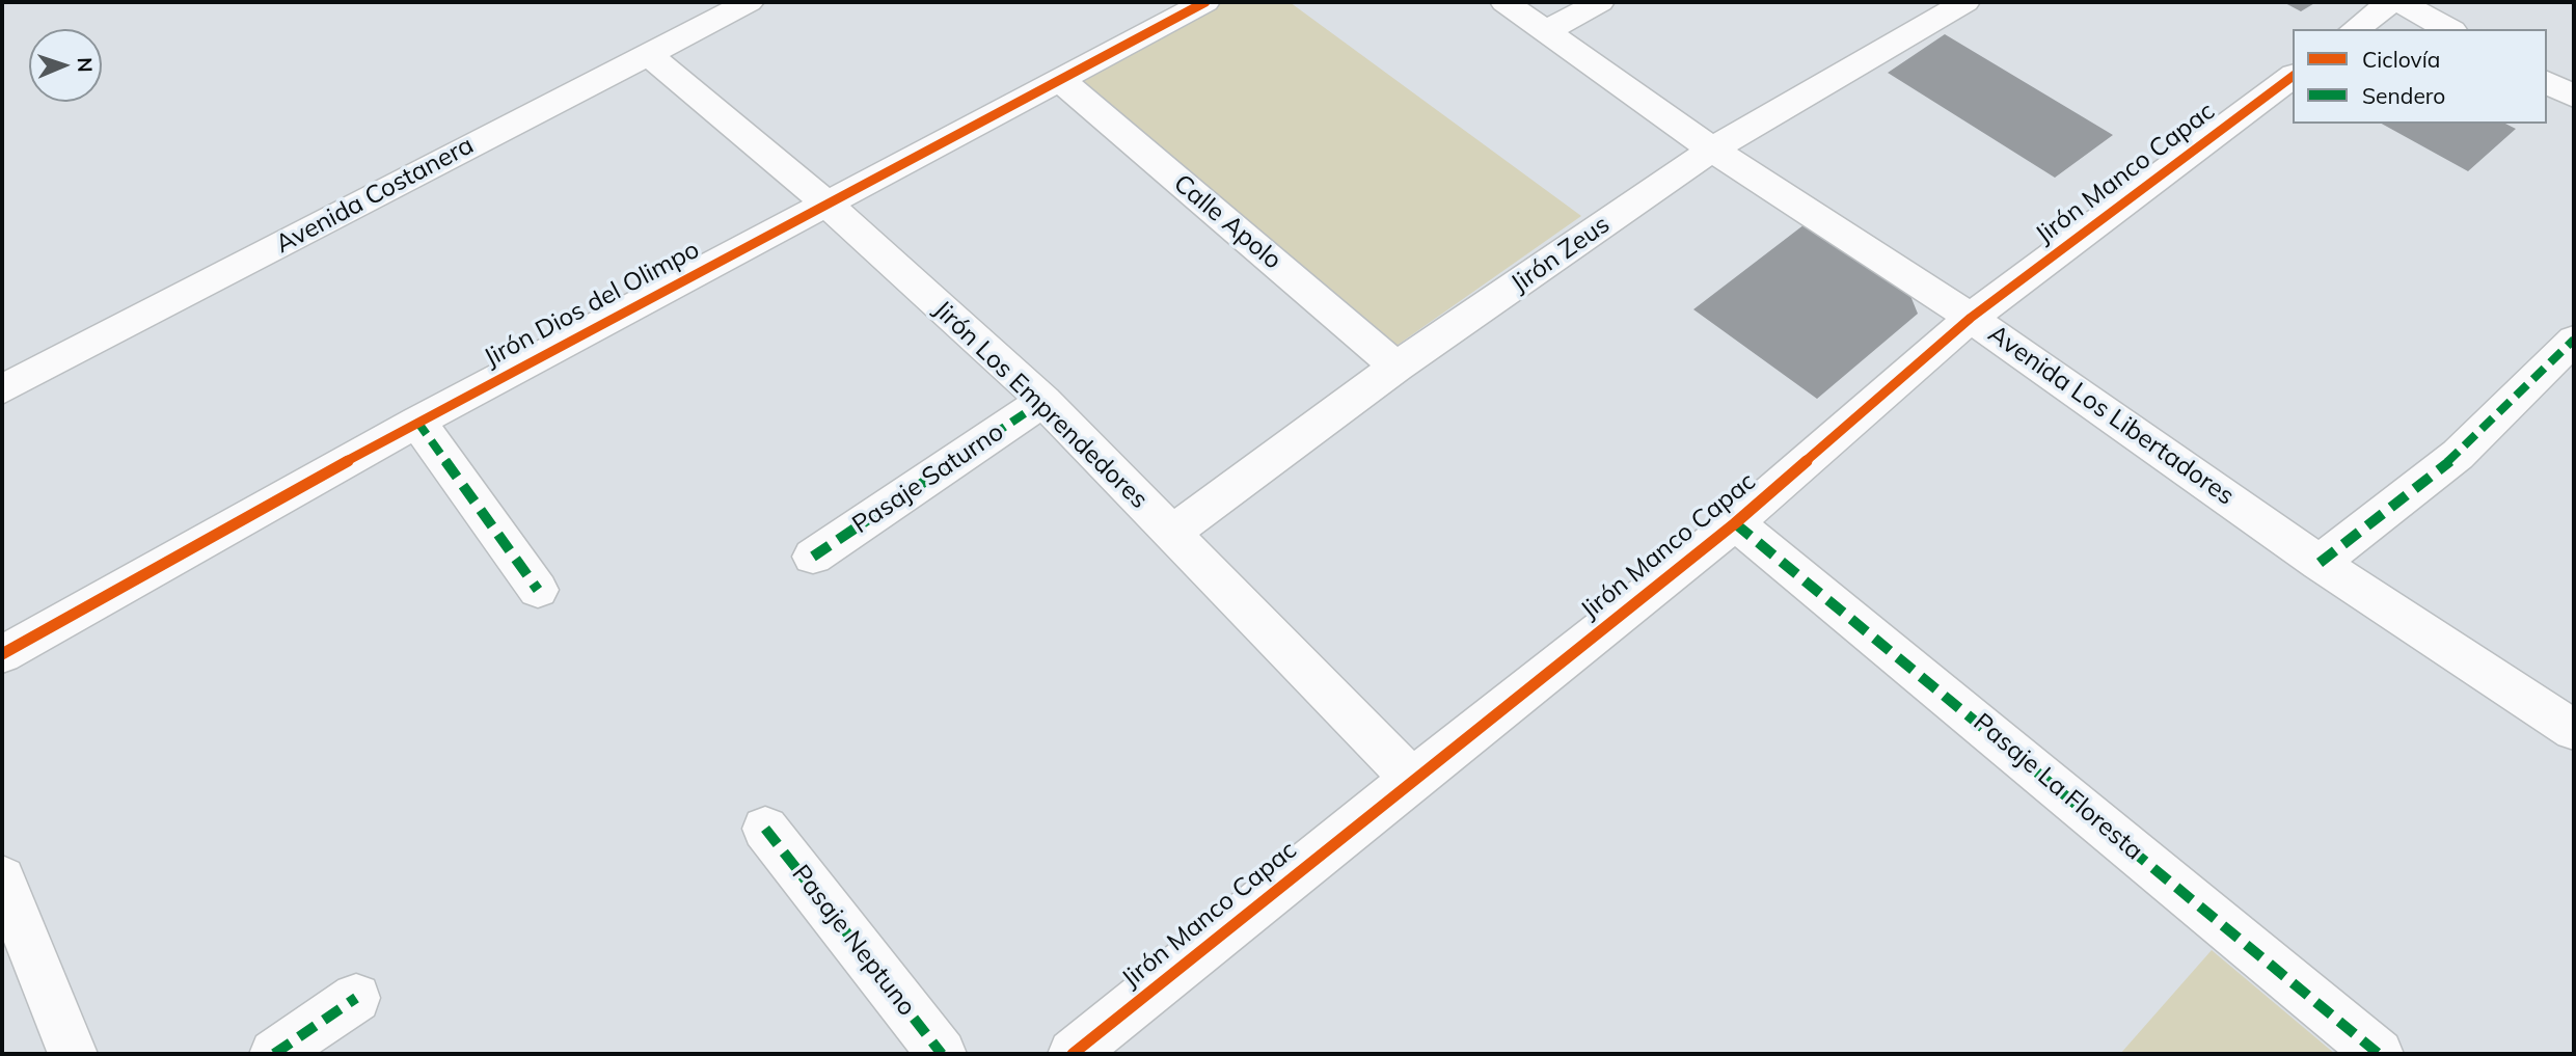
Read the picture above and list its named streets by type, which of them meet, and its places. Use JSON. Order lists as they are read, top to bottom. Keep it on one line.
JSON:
{"streets":{"street":["Jirón Manco Capac","Avenida Costanera","Calle Apolo","Jirón Zeus","Jirón Dios del Olimpo","Jirón Los Emprendedores","Avenida Los Libertadores","Pasaje Saturno","Pasaje La Floresta","Pasaje Neptuno"]},"crossings":[["Jirón Manco Capac","Jirón Los Emprendedores"],["Jirón Manco Capac","Avenida Los Libertadores"],["Jirón Manco Capac","Pasaje La Floresta"],["Avenida Costanera","Jirón Los Emprendedores"],["Calle Apolo","Jirón Zeus"],["Calle Apolo","Jirón Dios del Olimpo"],["Jirón Zeus","Jirón Los Emprendedores"],["Jirón Zeus","Avenida Los Libertadores"],["Jirón Dios del Olimpo","Jirón Los Emprendedores"],["Jirón Los Emprendedores","Pasaje Saturno"]],"legend":["Ciclovía","Sendero"],"north":"right"}
